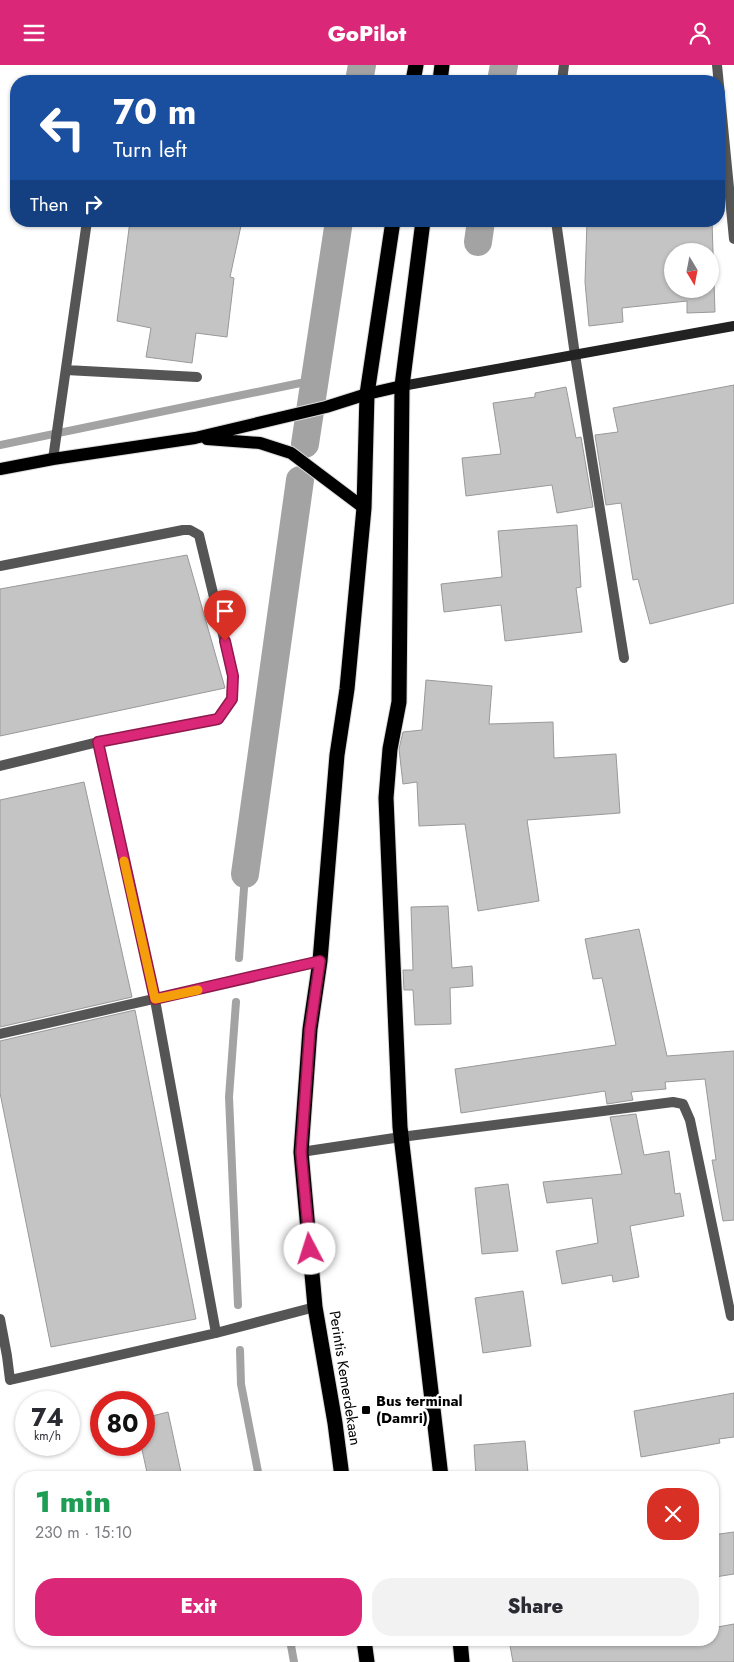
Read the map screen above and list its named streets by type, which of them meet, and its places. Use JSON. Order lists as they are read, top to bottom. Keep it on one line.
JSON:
{"streets":{"highway":["Perintis Kemerdekaan"]},"places":{"transit":["Bus terminal (Damri)"]},"north":"bottom","page":{"header":"GoPilot","turn":["70 m","Turn left"],"then":"Then","speed":"74 km/h","limit":"80","heading":["1 min","230 m · 15:10"],"buttons":["Exit","Share"]}}
